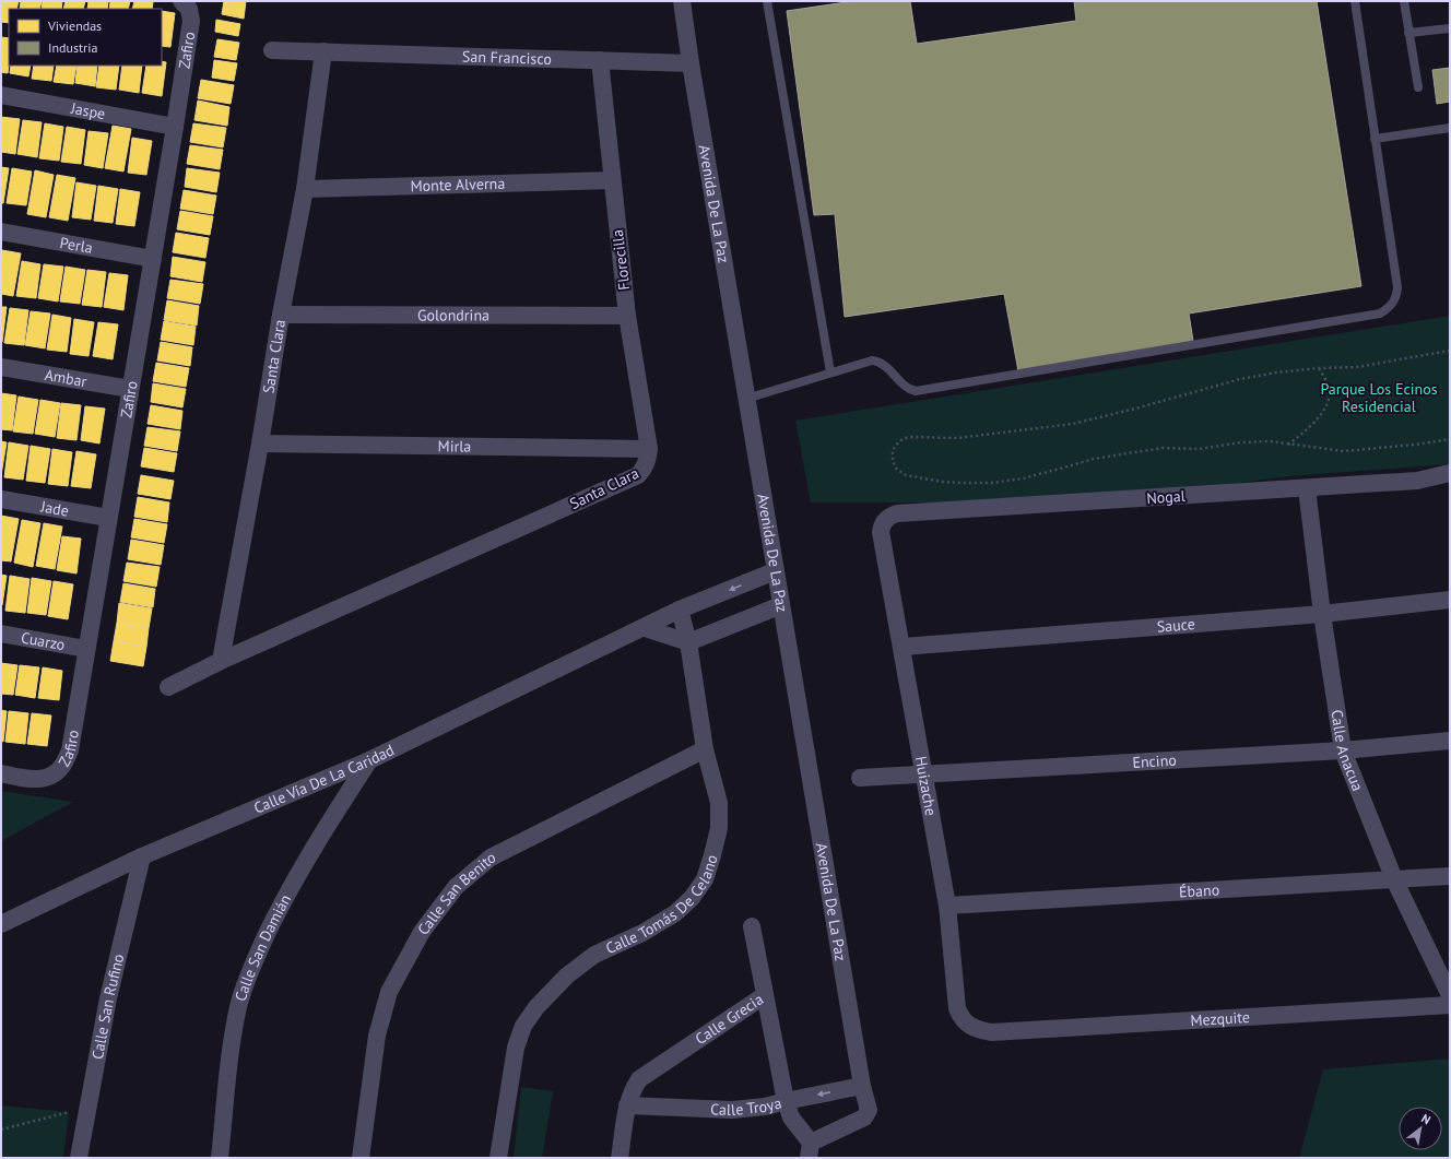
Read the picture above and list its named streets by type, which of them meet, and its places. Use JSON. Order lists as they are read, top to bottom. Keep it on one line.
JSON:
{"streets":{"street":["Zafiro","San Francisco","Jaspe","Monte Alverna","Avenida De La Paz","Perla","Florecilla","Golondrina","Santa Clara","Ambar","Mirla","Nogal","Jade","Sauce","Cuarzo","Calle Anacua","Encino","Calle Vía De La Caridad","Huizache","Ébano","Calle San Benito","Calle Tomás De Celano","Calle San Damián","Calle San Rufino","Mezquite","Calle Grecia","Calle Troya"]},"crossings":[["Zafiro","Jaspe"],["Zafiro","Perla"],["Zafiro","Ambar"],["Zafiro","Jade"],["Zafiro","Cuarzo"],["San Francisco","Avenida De La Paz"],["San Francisco","Florecilla"],["San Francisco","Santa Clara"],["Monte Alverna","Florecilla"],["Monte Alverna","Santa Clara"],["Avenida De La Paz","Calle Vía De La Caridad"],["Avenida De La Paz","Calle Grecia"],["Avenida De La Paz","Calle Troya"],["Florecilla","Golondrina"],["Florecilla","Santa Clara"],["Florecilla","Mirla"],["Golondrina","Santa Clara"],["Santa Clara","Mirla"],["Nogal","Calle Anacua"],["Nogal","Huizache"],["Sauce","Calle Anacua"],["Sauce","Huizache"],["Calle Anacua","Encino"],["Calle Anacua","Ébano"],["Encino","Huizache"],["Calle Vía De La Caridad","Calle Tomás De Celano"],["Calle Vía De La Caridad","Calle San Damián"],["Calle Vía De La Caridad","Calle San Rufino"],["Huizache","Ébano"],["Huizache","Mezquite"],["Calle San Benito","Calle Tomás De Celano"],["Calle Grecia","Calle Troya"]],"parks":["Parque Los Ecinos Residencial"],"legend":["Viviendas","Industria"],"north":"top right"}
